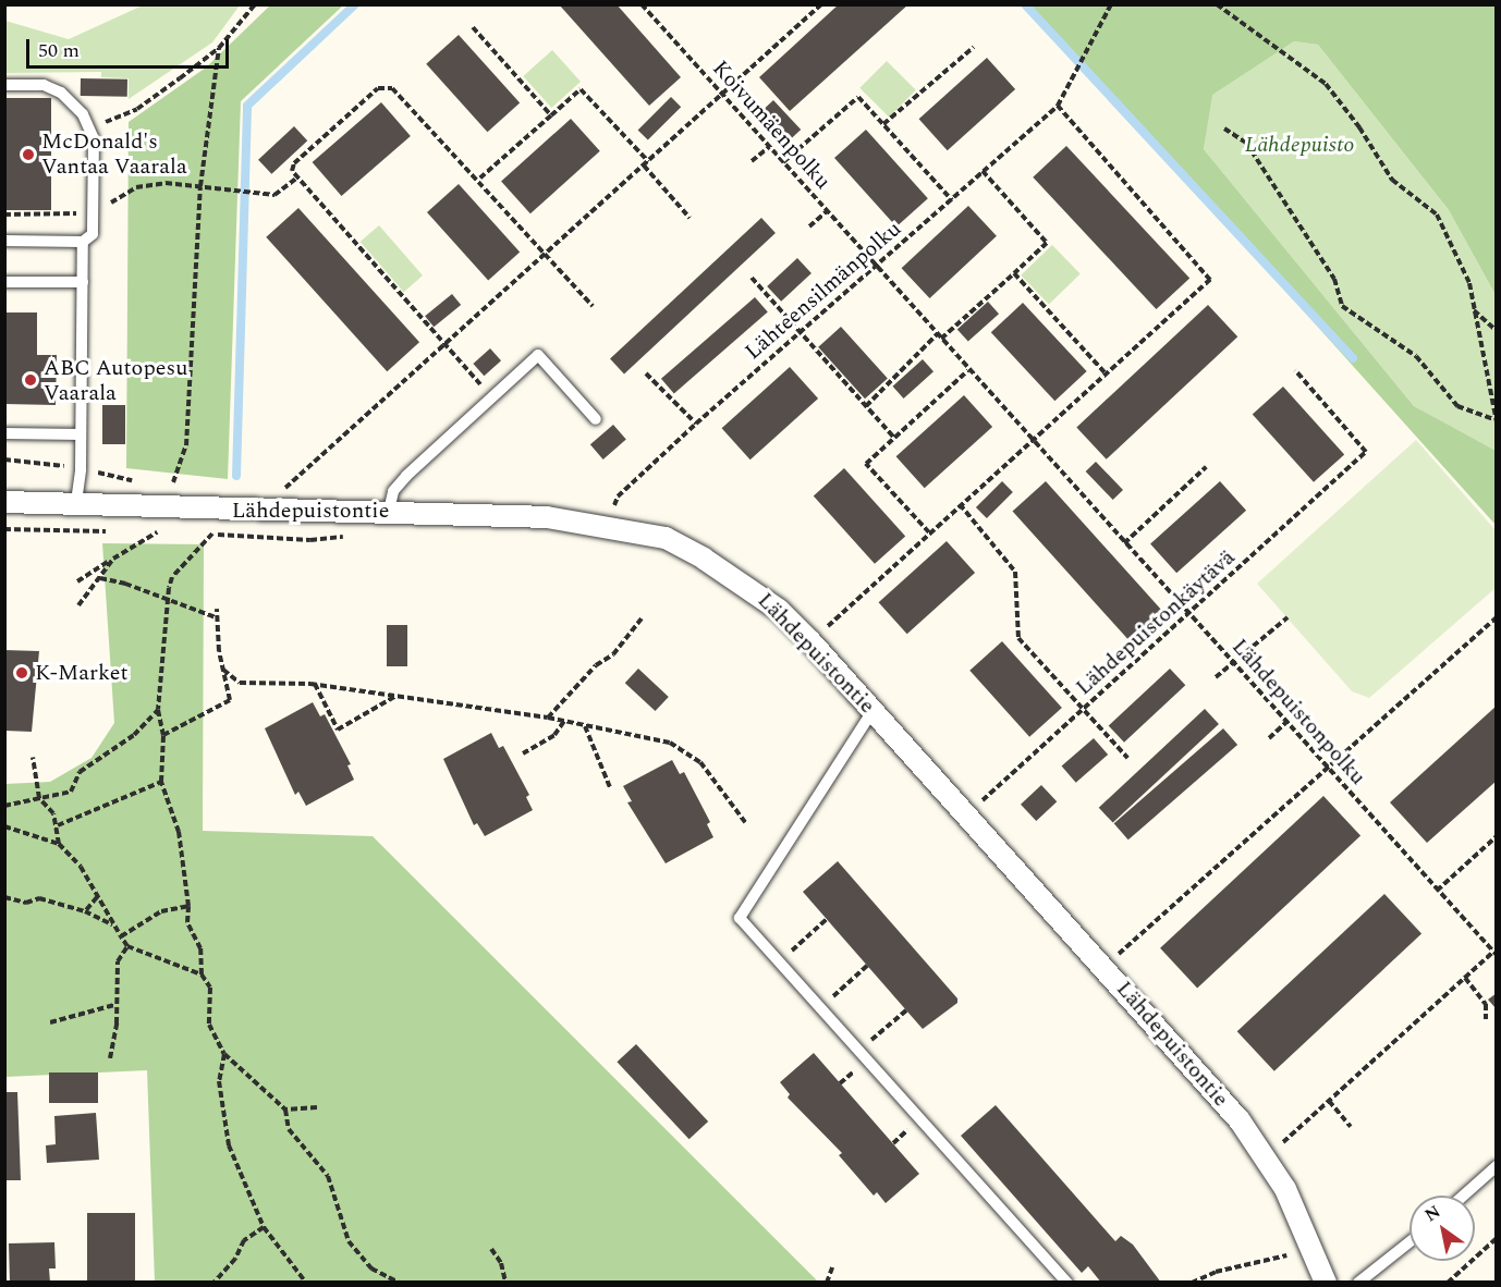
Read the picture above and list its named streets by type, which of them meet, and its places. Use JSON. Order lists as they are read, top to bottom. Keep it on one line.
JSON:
{"streets":{"street":["Lähdepuistontie"],"path":["Koivumäenpolku","Lähteensilmänpolku","Lähdepuistonkäytävä","Lähdepuistonpolku"]},"crossings":[["Koivumäenpolku","Lähteensilmänpolku"],["Koivumäenpolku","Lähdepuistonpolku"],["Lähteensilmänpolku","Lähdepuistonpolku"],["Lähdepuistontie","Lähdepuistonkäytävä"],["Lähdepuistontie","Lähdepuistonpolku"],["Lähdepuistonkäytävä","Lähdepuistonpolku"]],"parks":["Lähdepuisto"],"places":["McDonald's Vantaa Vaarala","ABC Autopesu Vaarala","K-Market"],"scale_bar":"50 m","north":"top left"}
